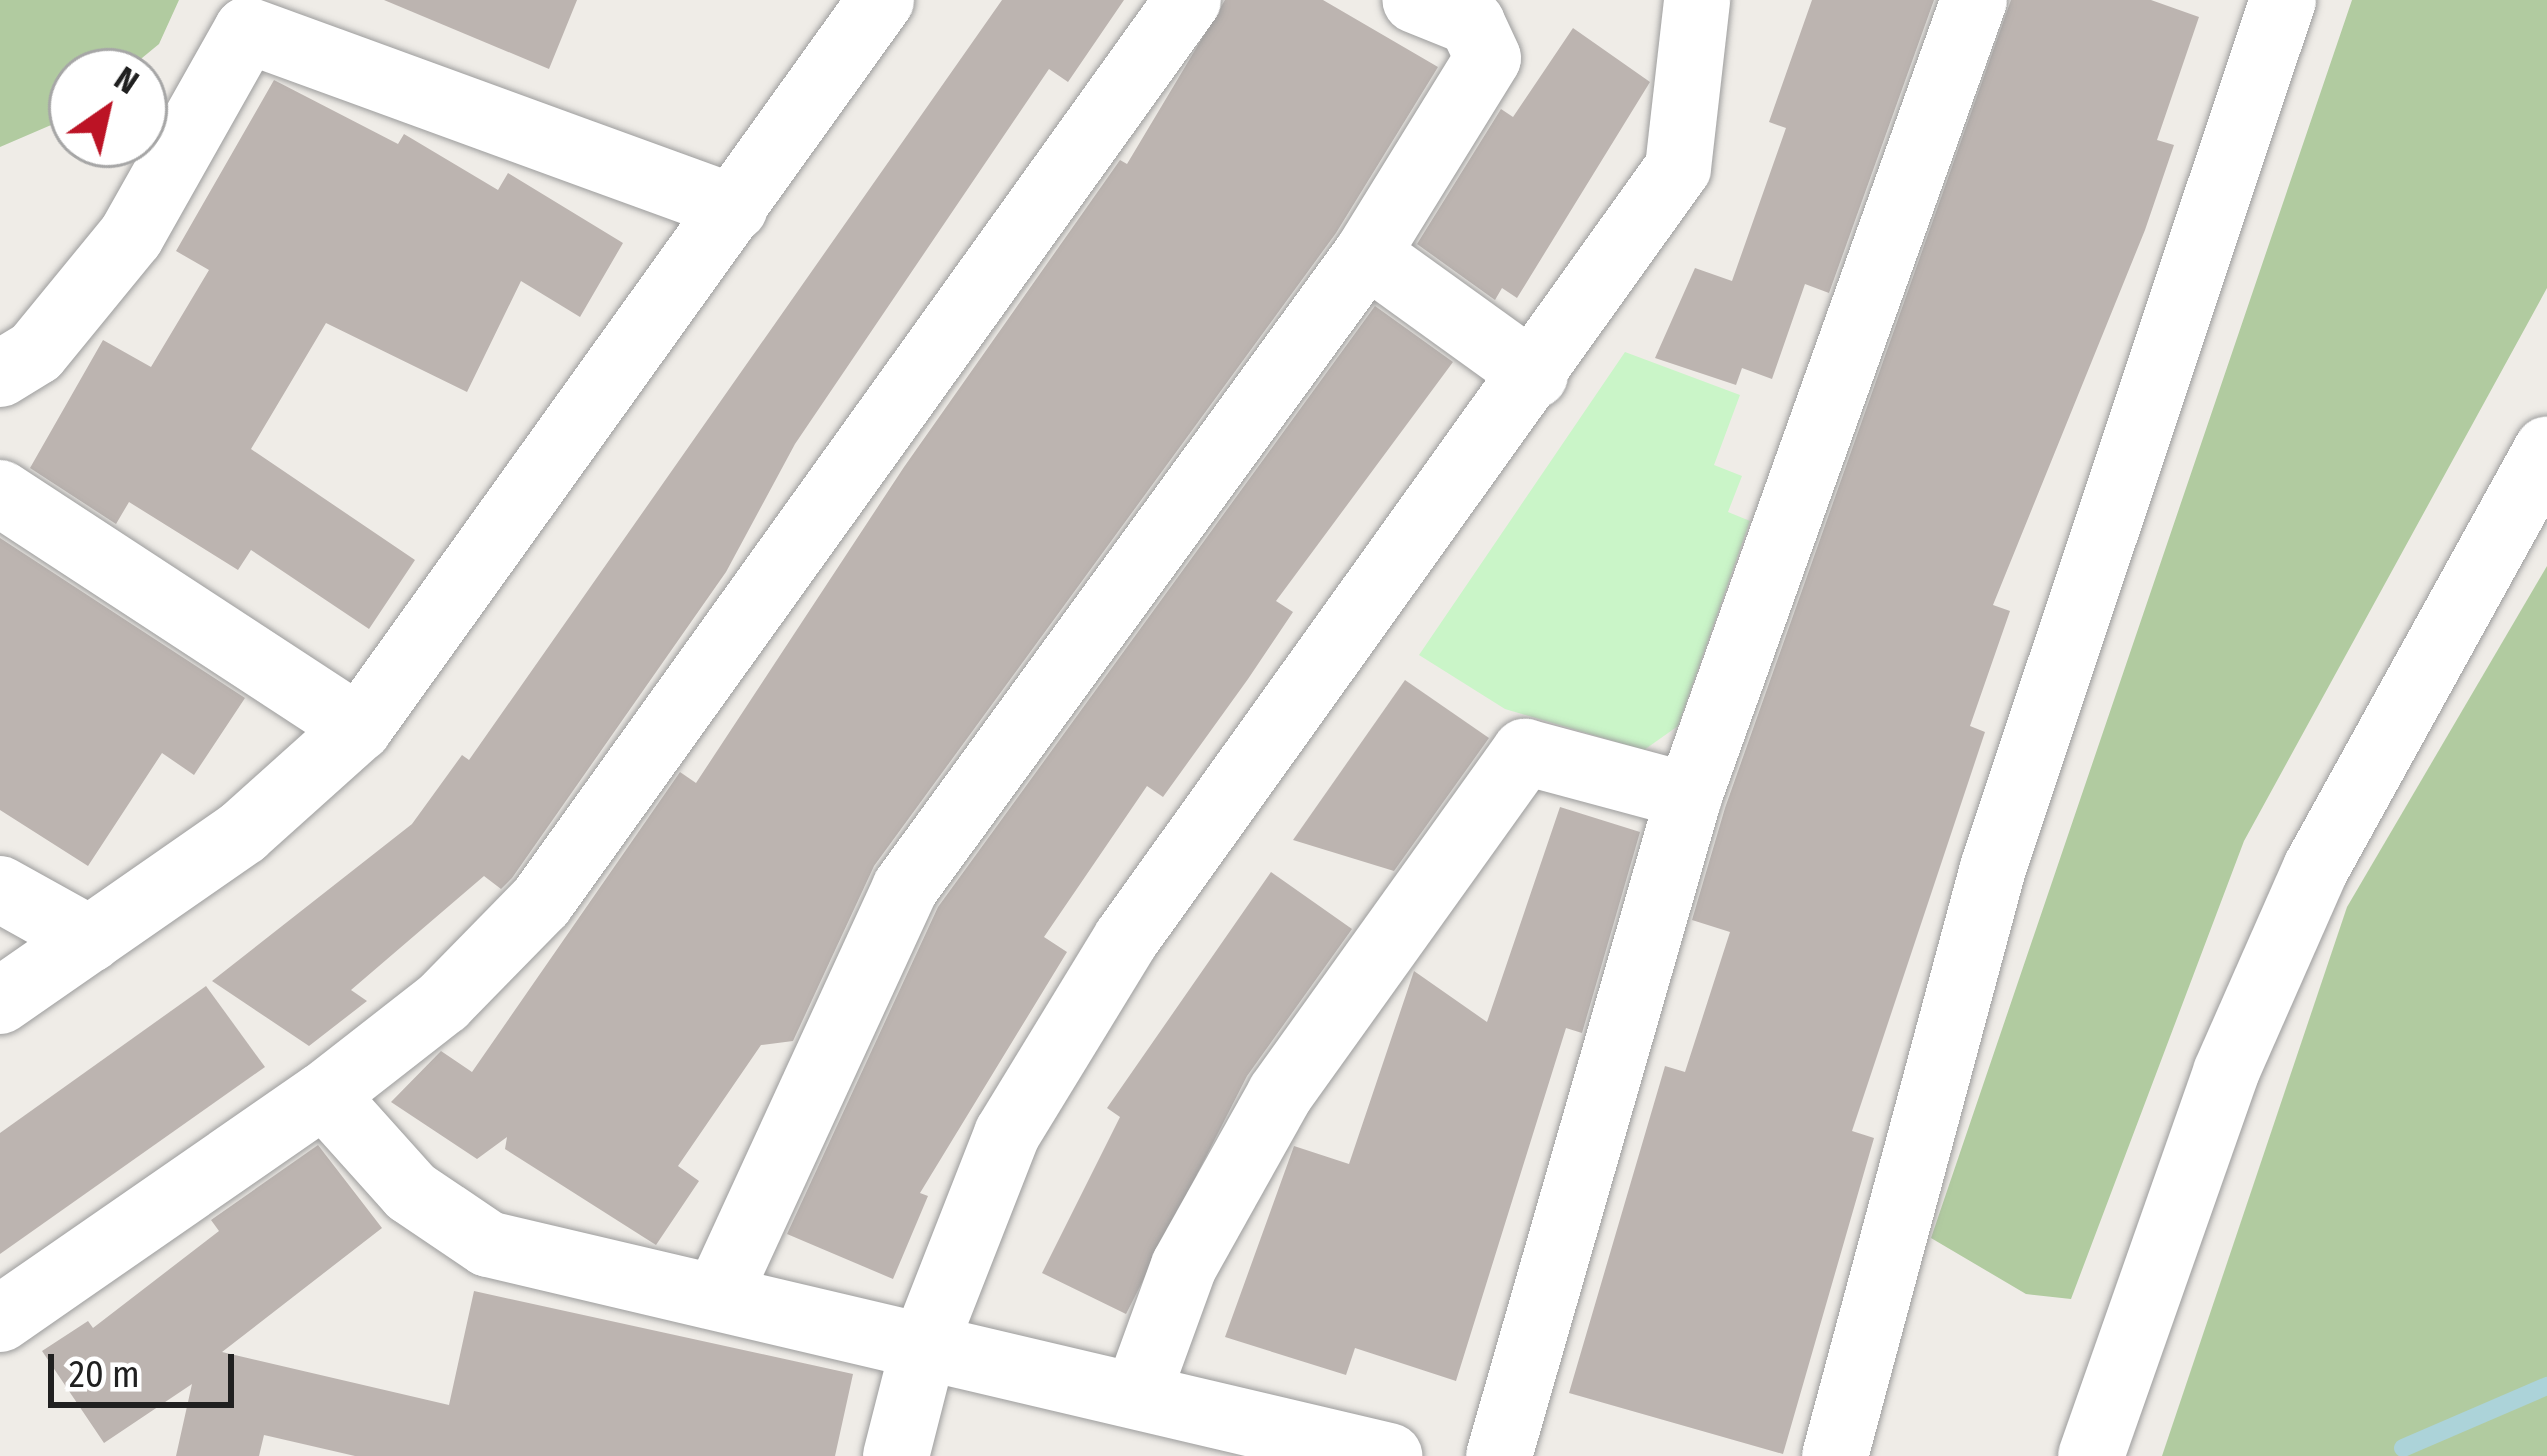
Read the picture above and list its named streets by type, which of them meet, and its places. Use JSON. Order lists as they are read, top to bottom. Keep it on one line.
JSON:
{"scale_bar":"20 m","north":"top right"}
